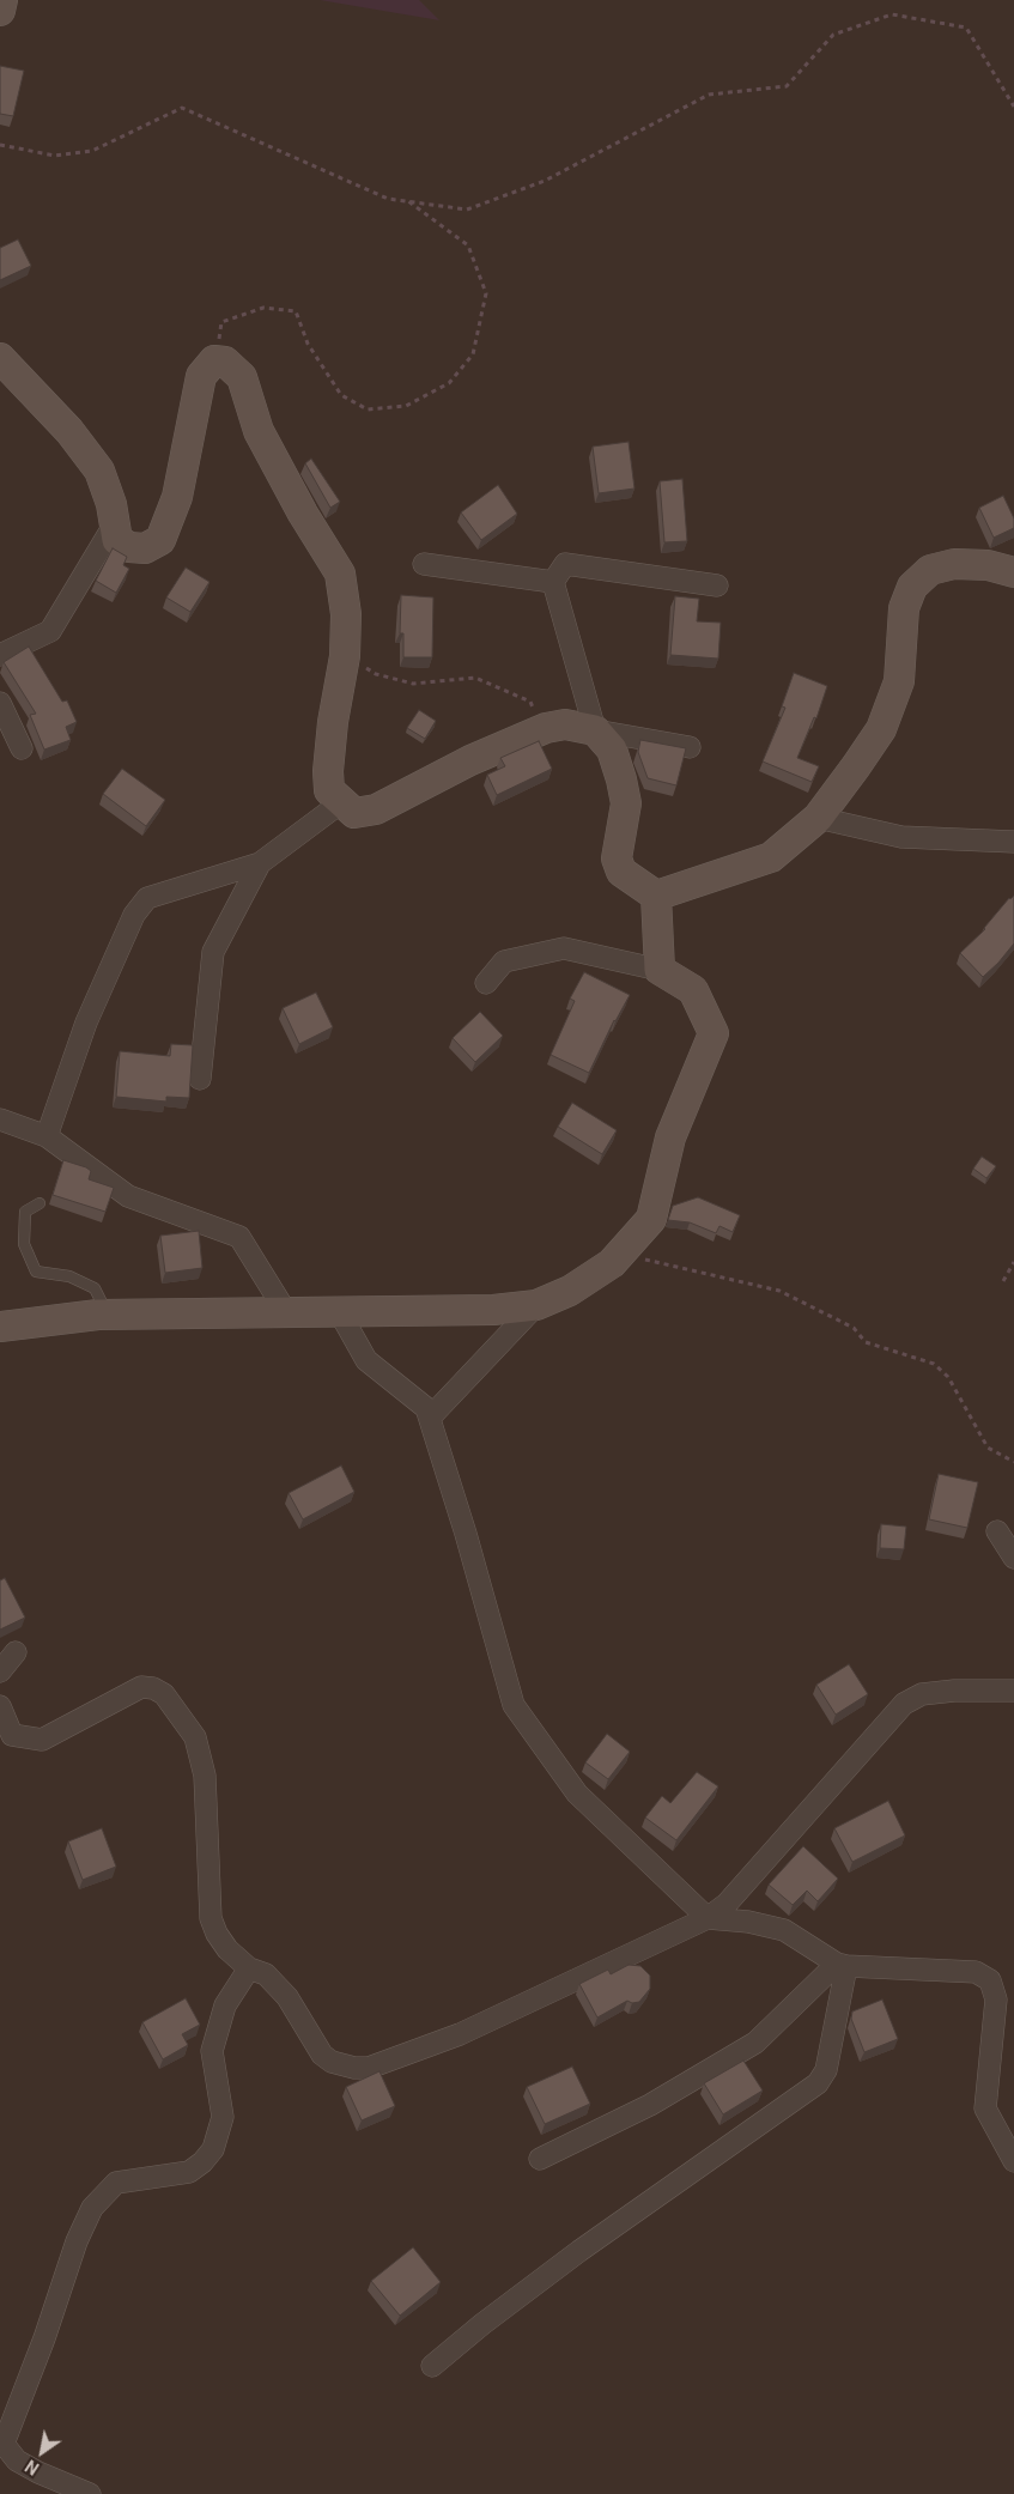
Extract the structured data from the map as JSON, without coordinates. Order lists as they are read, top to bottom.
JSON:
{
  "north": "bottom left"
}
